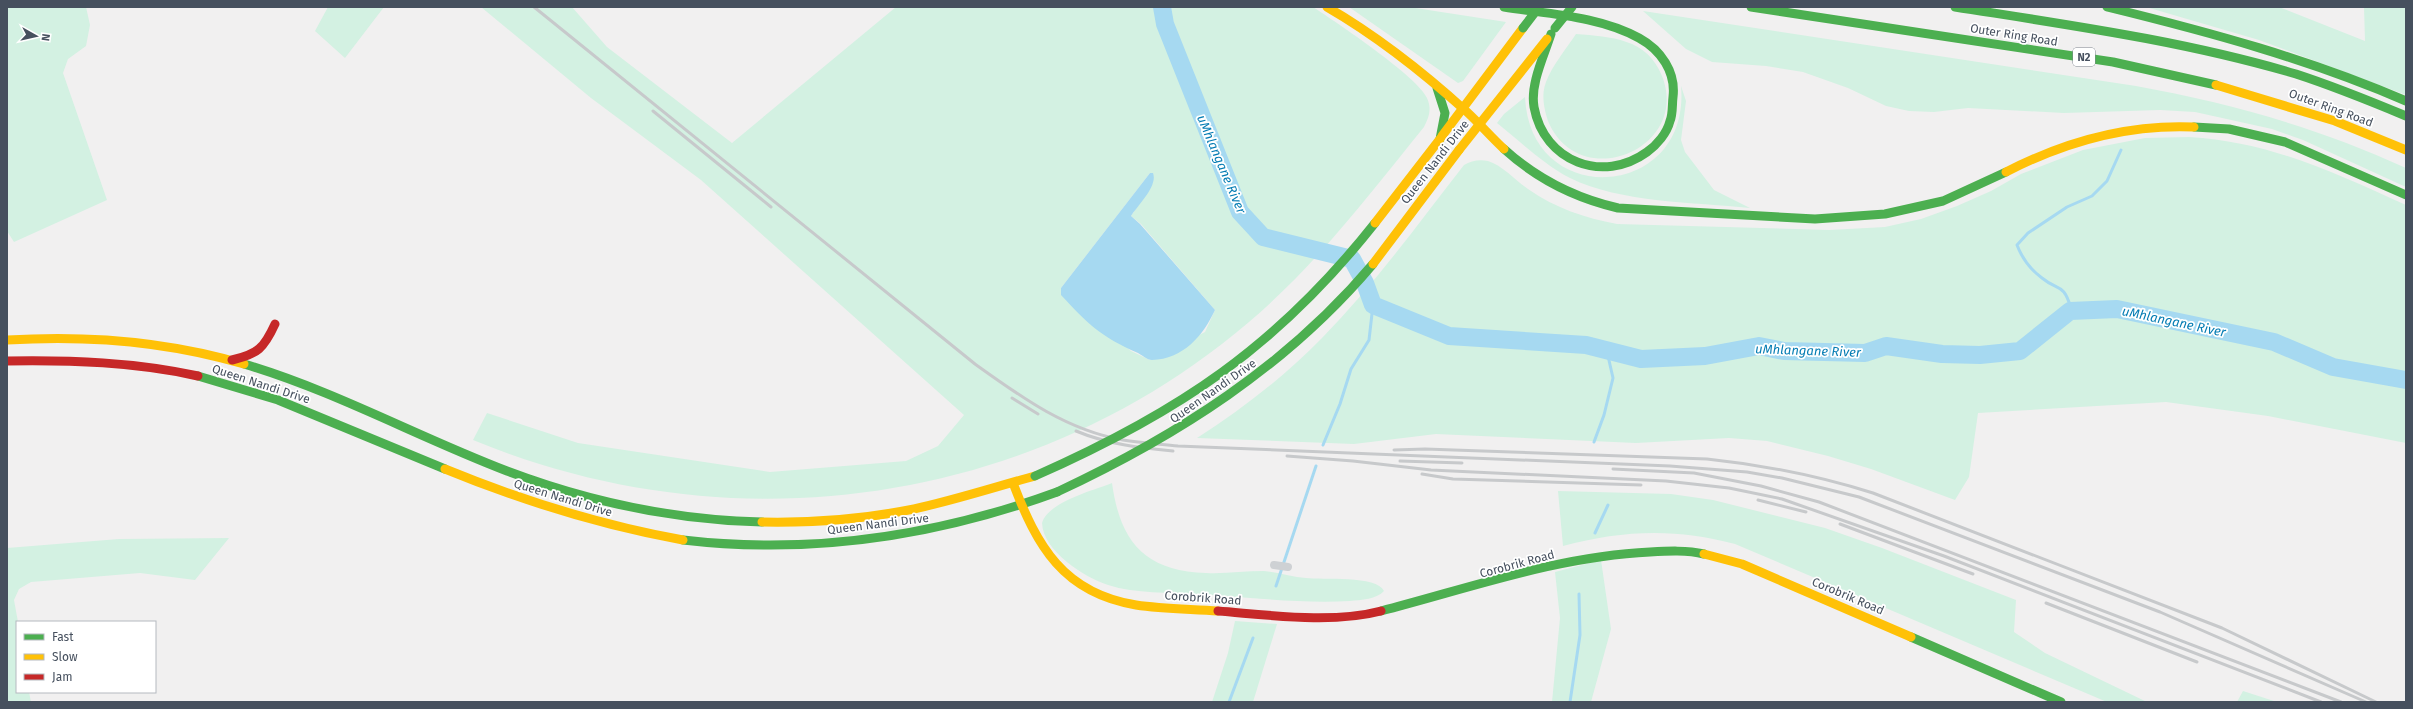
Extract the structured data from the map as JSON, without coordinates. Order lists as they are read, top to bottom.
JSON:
{
  "streets": {
    "main road": [
      "Outer Ring Road",
      "N2",
      "Queen Nandi Drive",
      "Corobrik Road"
    ]
  },
  "crossings": [
    ["Queen Nandi Drive", "Corobrik Road"]
  ],
  "water": ["uMhlangane River"],
  "legend": ["Fast", "Slow", "Jam"],
  "north": "right"
}
